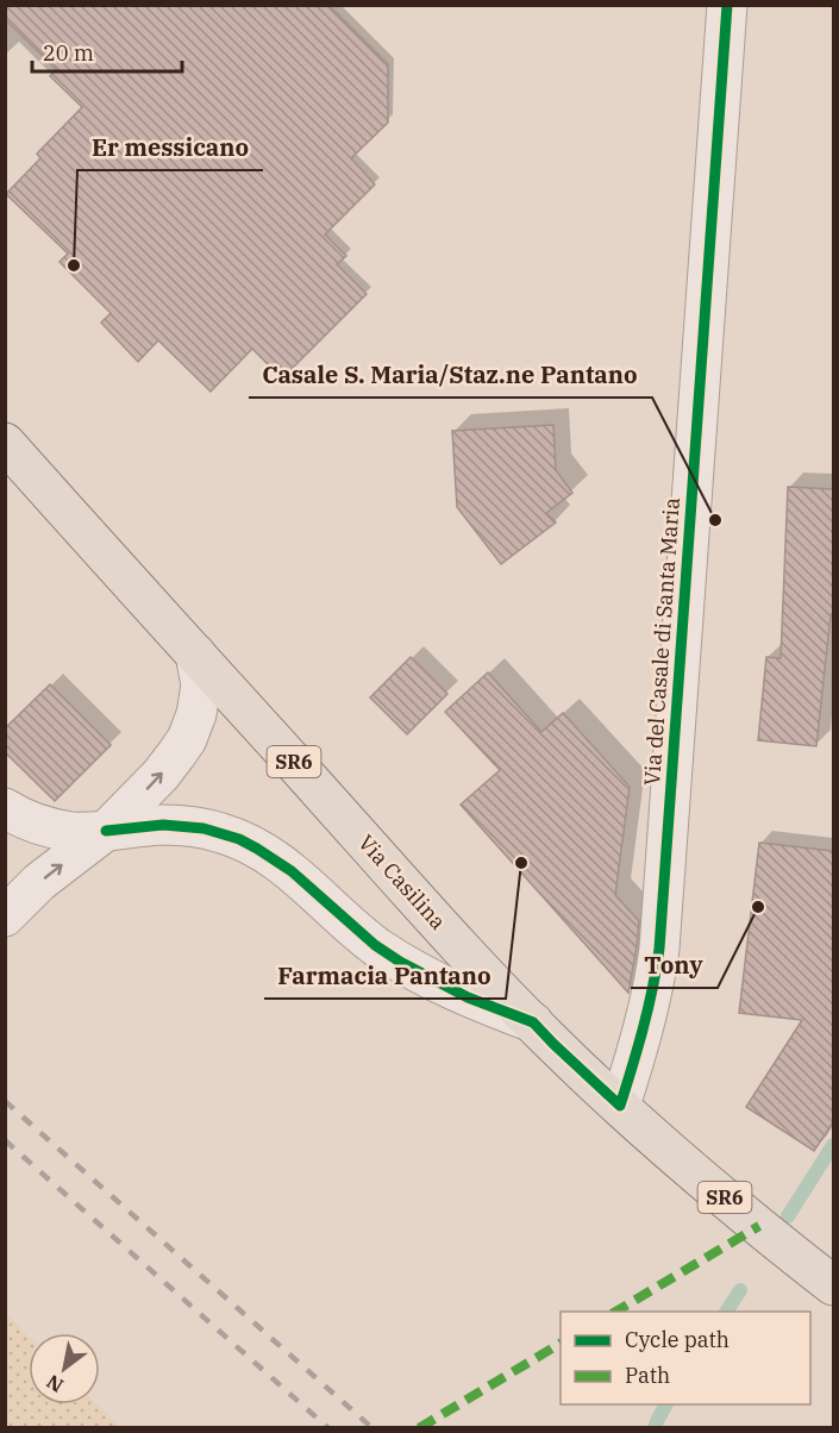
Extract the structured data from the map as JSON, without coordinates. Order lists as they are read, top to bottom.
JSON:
{
  "streets": {
    "main road": ["SR6", "Via Casilina"],
    "street": ["Via del Casale di Santa Maria"]
  },
  "crossings": [
    ["Via del Casale di Santa Maria", "Via Casilina"]
  ],
  "places": [
    "Er messicano",
    "Casale S. Maria/Staz.ne Pantano",
    "Farmacia Pantano",
    "Tony"
  ],
  "legend": ["Cycle path", "Path"],
  "scale_bar": "20 m",
  "north": "bottom left"
}
